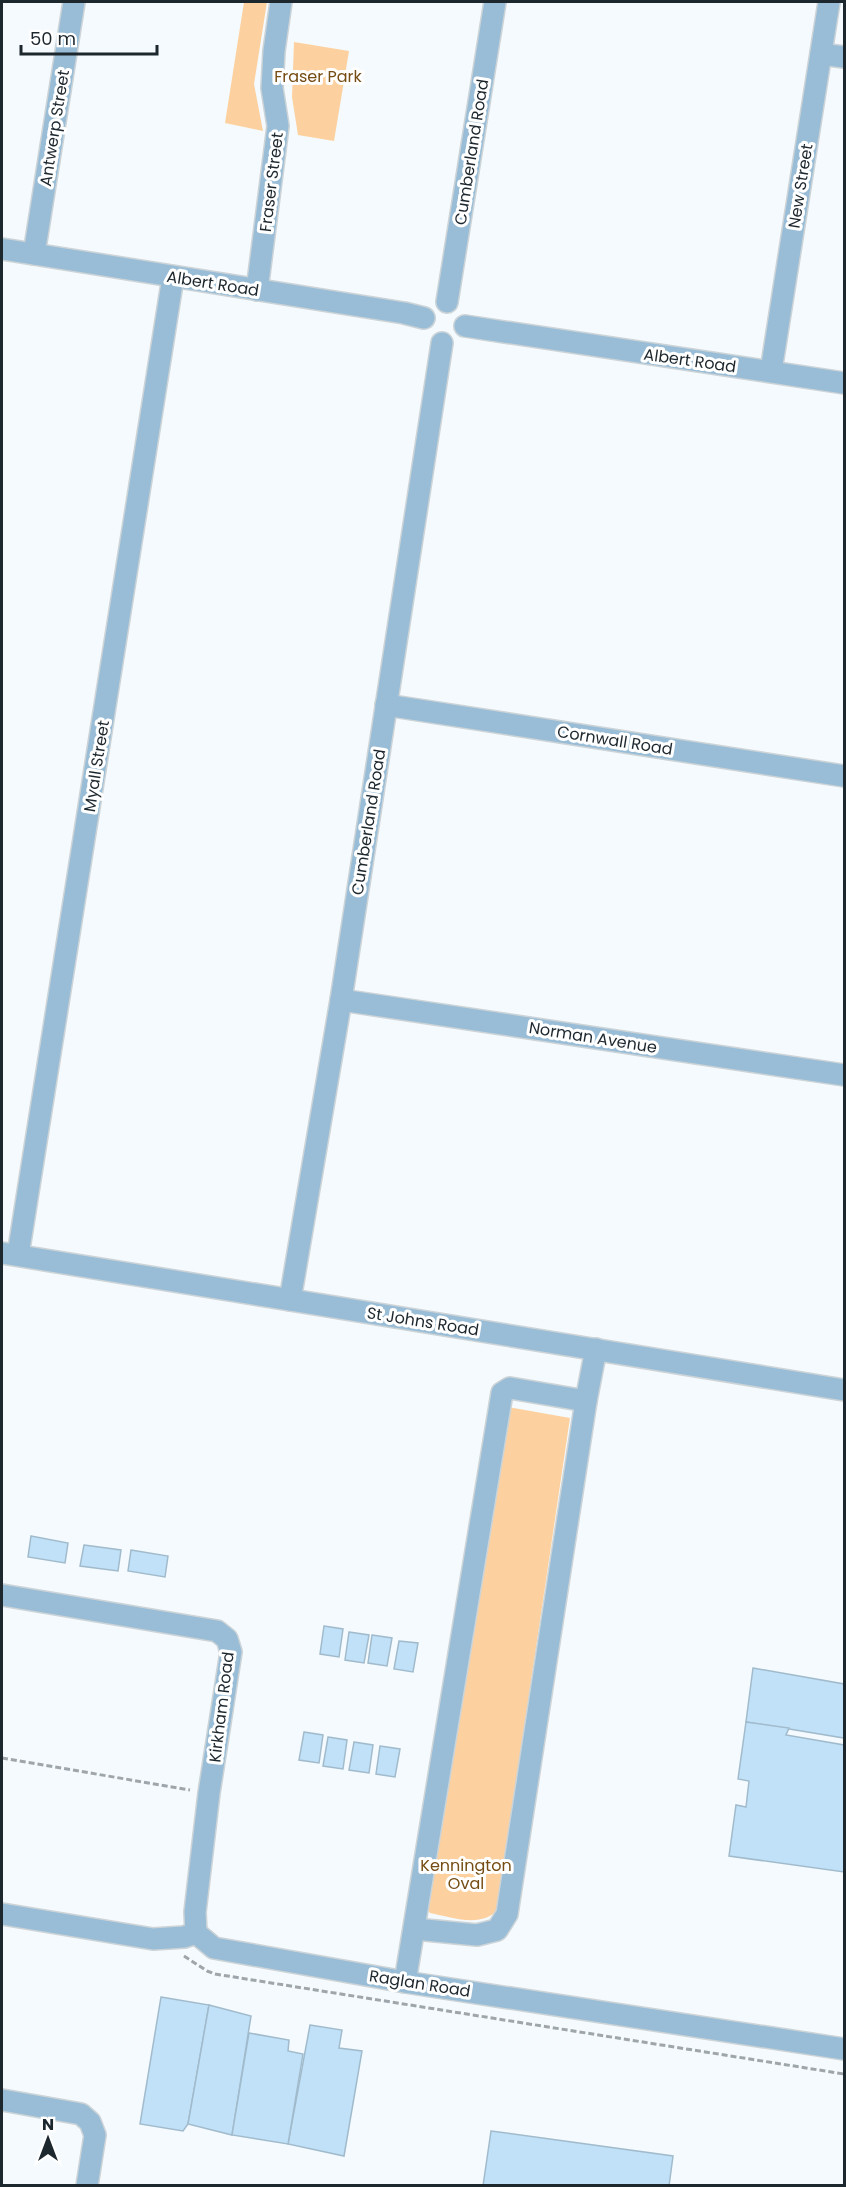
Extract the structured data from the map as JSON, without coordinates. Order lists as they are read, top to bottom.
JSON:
{
  "streets": {
    "street": [
      "Antwerp Street",
      "Cumberland Road",
      "Fraser Street",
      "New Street",
      "Albert Road",
      "Cornwall Road",
      "Myall Street",
      "Norman Avenue",
      "St Johns Road",
      "Kirkham Road",
      "Raglan Road"
    ]
  },
  "crossings": [
    ["Antwerp Street", "Albert Road"],
    ["Cumberland Road", "Albert Road"],
    ["Cumberland Road", "Cornwall Road"],
    ["Cumberland Road", "Norman Avenue"],
    ["Cumberland Road", "St Johns Road"],
    ["Fraser Street", "Albert Road"],
    ["New Street", "Albert Road"],
    ["Albert Road", "Myall Street"],
    ["Myall Street", "St Johns Road"],
    ["Kirkham Road", "Raglan Road"]
  ],
  "parks": ["Fraser Park", "Kennington Oval"],
  "scale_bar": "50 m",
  "north": "top"
}
